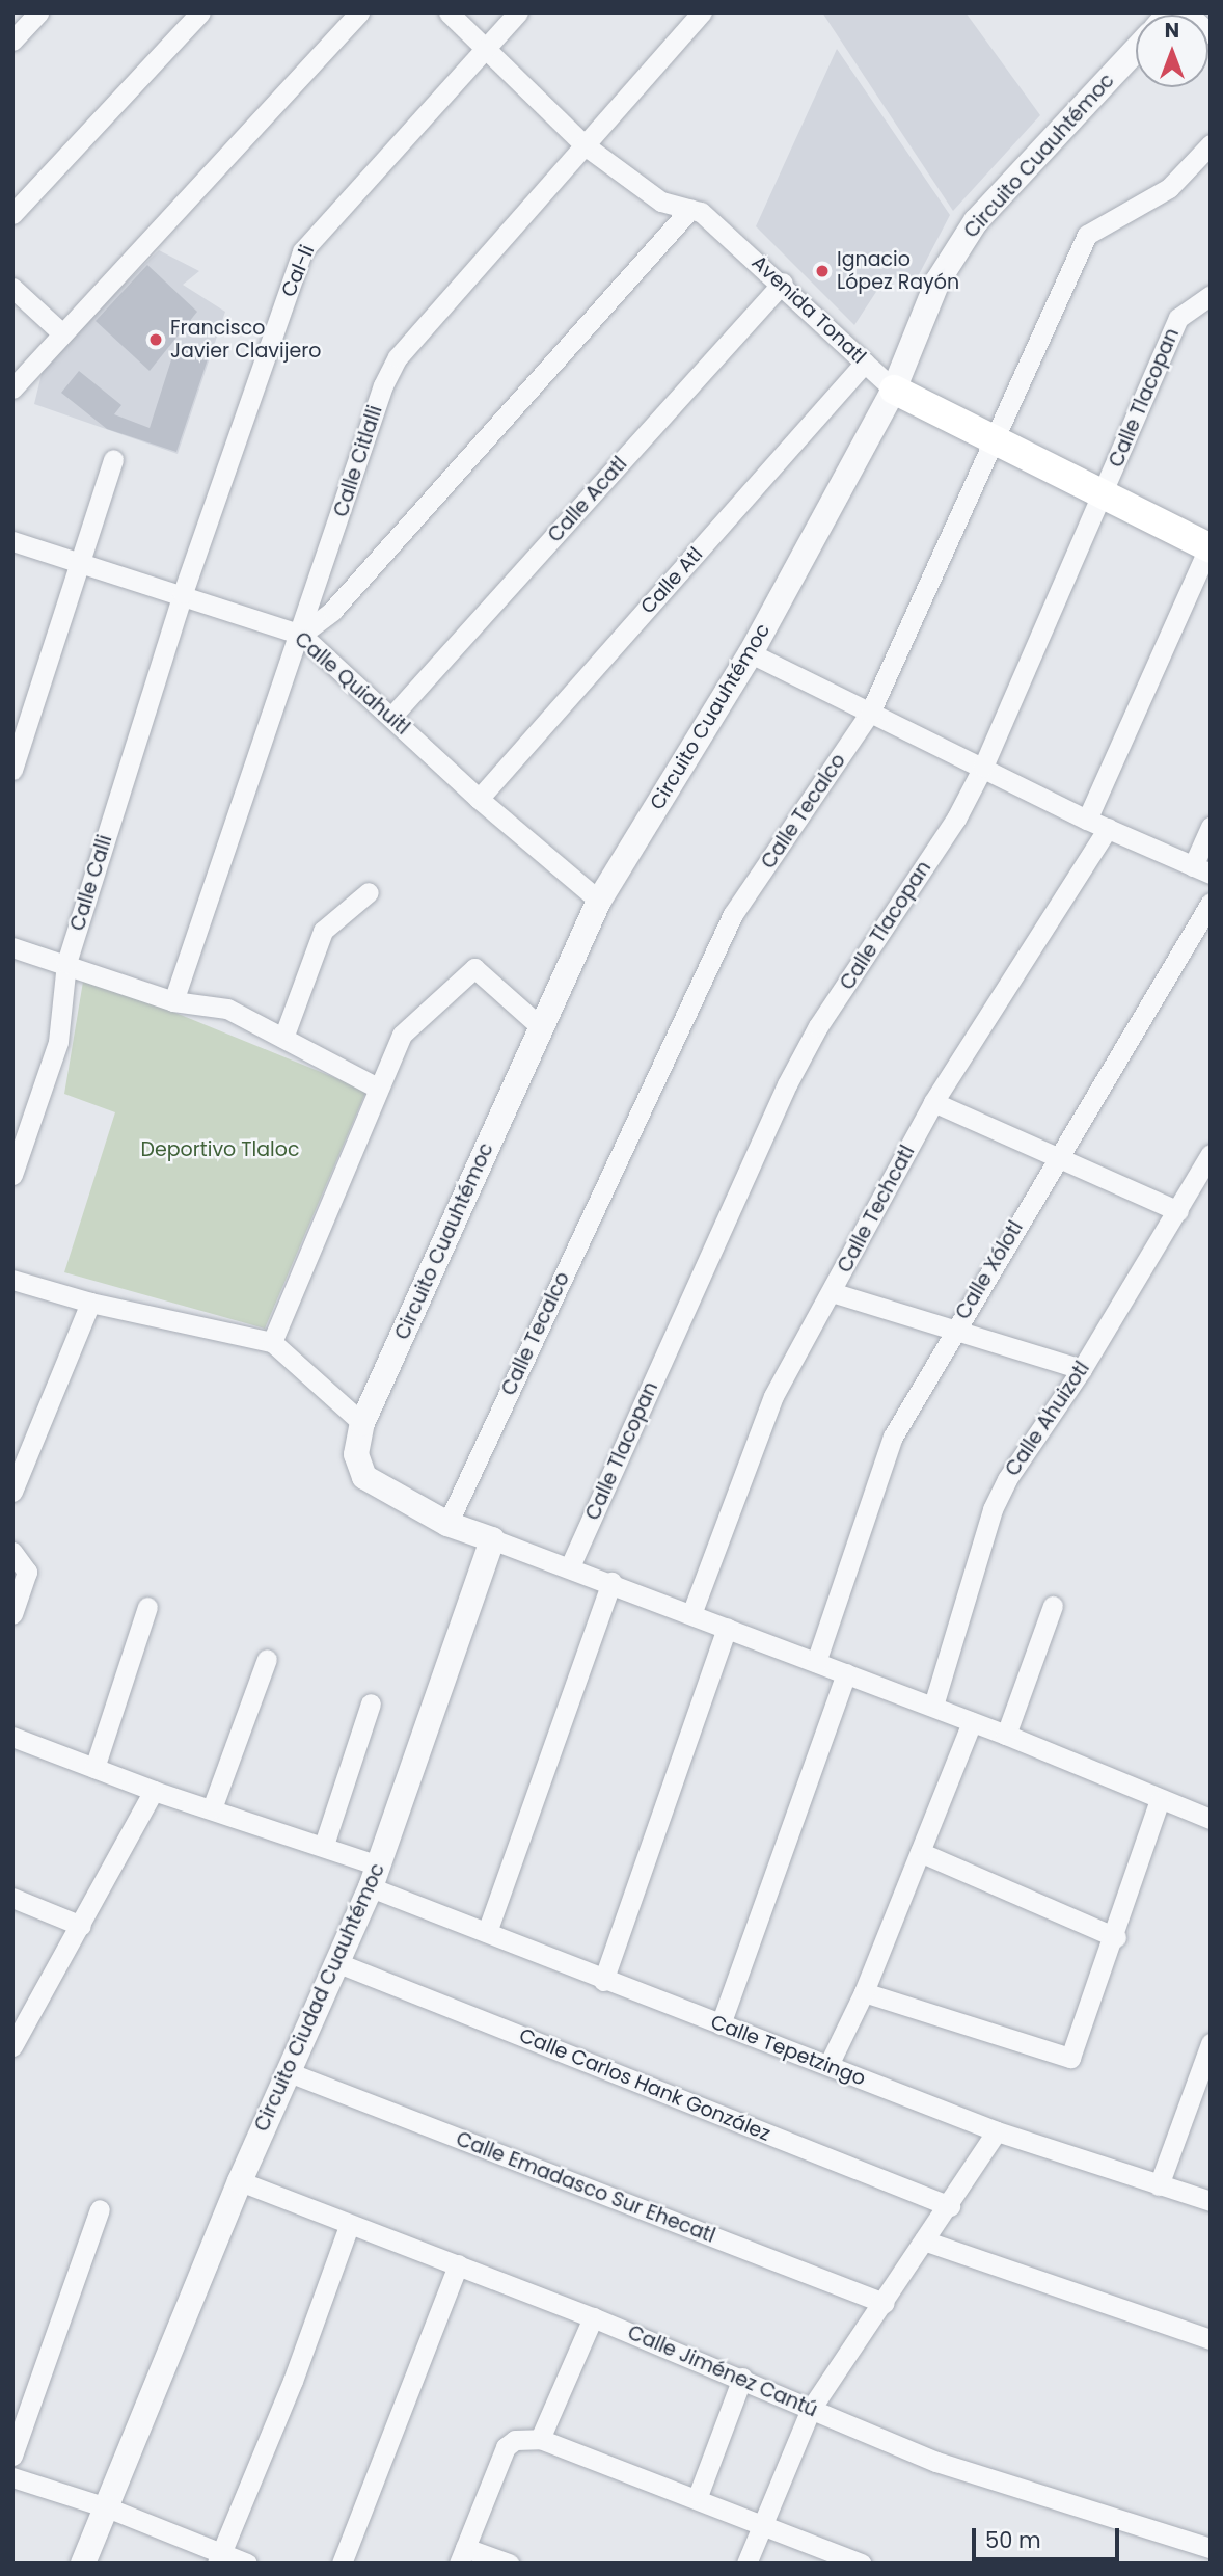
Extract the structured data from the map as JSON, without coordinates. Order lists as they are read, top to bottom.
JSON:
{
  "streets": {
    "main road": ["Avenida Tonatl"],
    "street": [
      "Circuito Cuauhtémoc",
      "Cal-li",
      "Calle Tlacopan",
      "Calle Citlalli",
      "Calle Acatl",
      "Calle Atl",
      "Calle Quiahuitl",
      "Calle Tecalco",
      "Calle Calli",
      "Calle Techcatl",
      "Calle Xólotl",
      "Calle Ahuizotl",
      "Circuito Ciudad Cuauhtémoc",
      "Calle Tepetzingo",
      "Calle Carlos Hank González",
      "Calle Emadasco Sur Ehecatl",
      "Calle Jiménez Cantú"
    ]
  },
  "crossings": [
    ["Circuito Cuauhtémoc", "Avenida Tonatl"],
    ["Circuito Cuauhtémoc", "Calle Quiahuitl"],
    ["Circuito Cuauhtémoc", "Calle Tecalco"],
    ["Cal-li", "Avenida Tonatl"],
    ["Cal-li", "Calle Quiahuitl"],
    ["Cal-li", "Calle Calli"],
    ["Avenida Tonatl", "Calle Tlacopan"],
    ["Avenida Tonatl", "Calle Citlalli"],
    ["Avenida Tonatl", "Calle Acatl"],
    ["Avenida Tonatl", "Calle Atl"],
    ["Avenida Tonatl", "Calle Tecalco"],
    ["Calle Citlalli", "Calle Quiahuitl"],
    ["Calle Acatl", "Calle Quiahuitl"],
    ["Calle Atl", "Calle Quiahuitl"],
    ["Calle Quiahuitl", "Calle Calli"],
    ["Circuito Ciudad Cuauhtémoc", "Calle Tepetzingo"],
    ["Circuito Ciudad Cuauhtémoc", "Calle Carlos Hank González"],
    ["Circuito Ciudad Cuauhtémoc", "Calle Emadasco Sur Ehecatl"],
    ["Circuito Ciudad Cuauhtémoc", "Calle Jiménez Cantú"]
  ],
  "parks": ["Deportivo Tlaloc"],
  "places": ["Ignacio López Rayón", "Francisco Javier Clavijero"],
  "scale_bar": "50 m",
  "north": "top"
}
